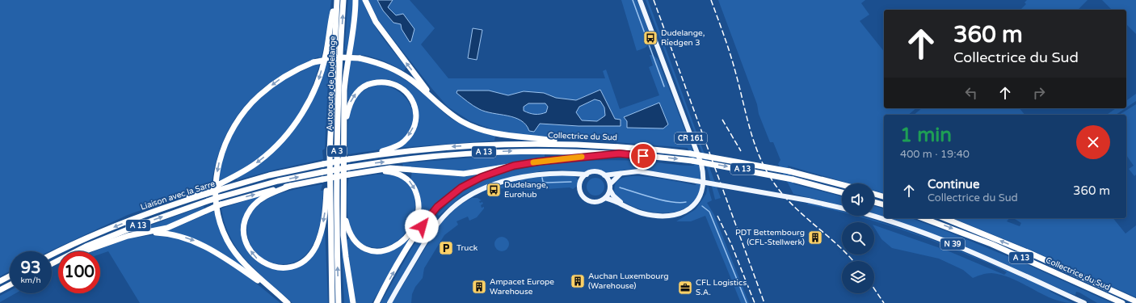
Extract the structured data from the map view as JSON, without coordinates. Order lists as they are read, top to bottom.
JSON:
{
  "streets": {
    "highway": [
      "Autoroute de Dudelange",
      "Collectrice du Sud",
      "A 3",
      "A 13",
      "Liaison avec la Sarre"
    ],
    "main road": ["CR 161", "N 39"]
  },
  "crossings": [
    ["Autoroute de Dudelange", "A 3"],
    ["Collectrice du Sud", "A 3"],
    ["Collectrice du Sud", "Liaison avec la Sarre"],
    ["A 3", "A 13"],
    ["A 3", "Liaison avec la Sarre"]
  ],
  "places": {
    "bus stop": ["Dudelange, Riedgen 3", "Dudelange, Eurohub"],
    "building": ["PDT Bettembourg (CFL-Stellwerk)", "Auchan Luxembourg (Warehouse)", "Ampacet Europe Warehouse"],
    "parking": ["Truck"],
    "office": ["CFL Logistics S.A."]
  },
  "page": {
    "turn": ["360 m", "Collectrice du Sud"],
    "heading": ["1 min", "400 m · 19:40"],
    "list": [
      {
        "name": "Continue",
        "note": "Collectrice du Sud",
        "value": "360 m"
      }
    ],
    "speed": "93 km/h",
    "limit": "100"
  }
}
